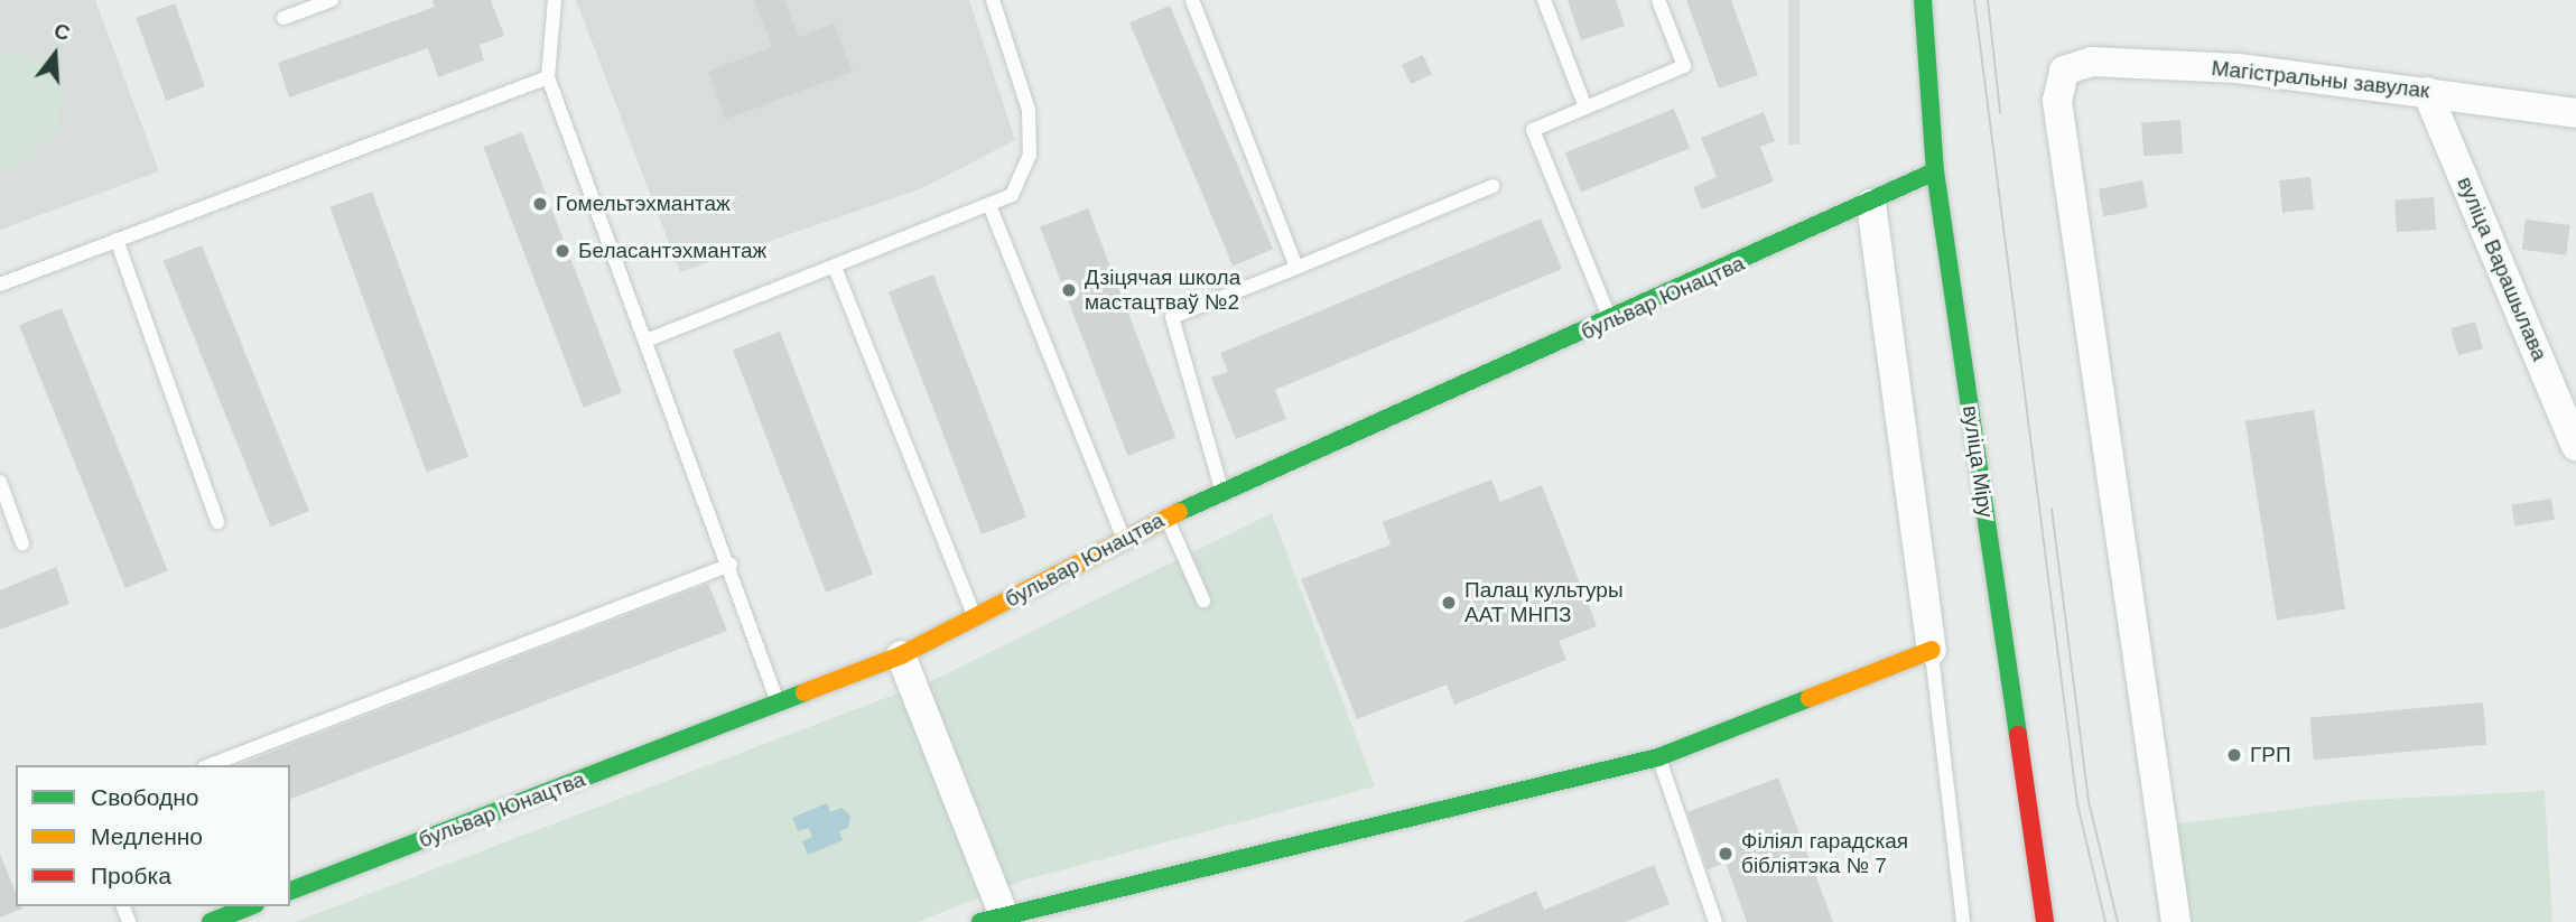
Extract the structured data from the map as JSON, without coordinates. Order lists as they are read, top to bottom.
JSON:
{
  "streets": {
    "street": [
      "Магістральны завулак",
      "вуліца Варашылава",
      "бульвар Юнацтва",
      "вуліца Міру"
    ]
  },
  "crossings": [
    ["Магістральны завулак", "вуліца Варашылава"],
    ["бульвар Юнацтва", "вуліца Міру"]
  ],
  "places": [
    "Гомельтэхмантаж",
    "Беласантэхмантаж",
    "Дзіцячая школа мастацтваў №2",
    "Палац культуры ААТ МНПЗ",
    "ГРП",
    "Філіял гарадская бібліятэка № 7"
  ],
  "legend": ["Свободно", "Медленно", "Пробка"],
  "north": "top"
}
